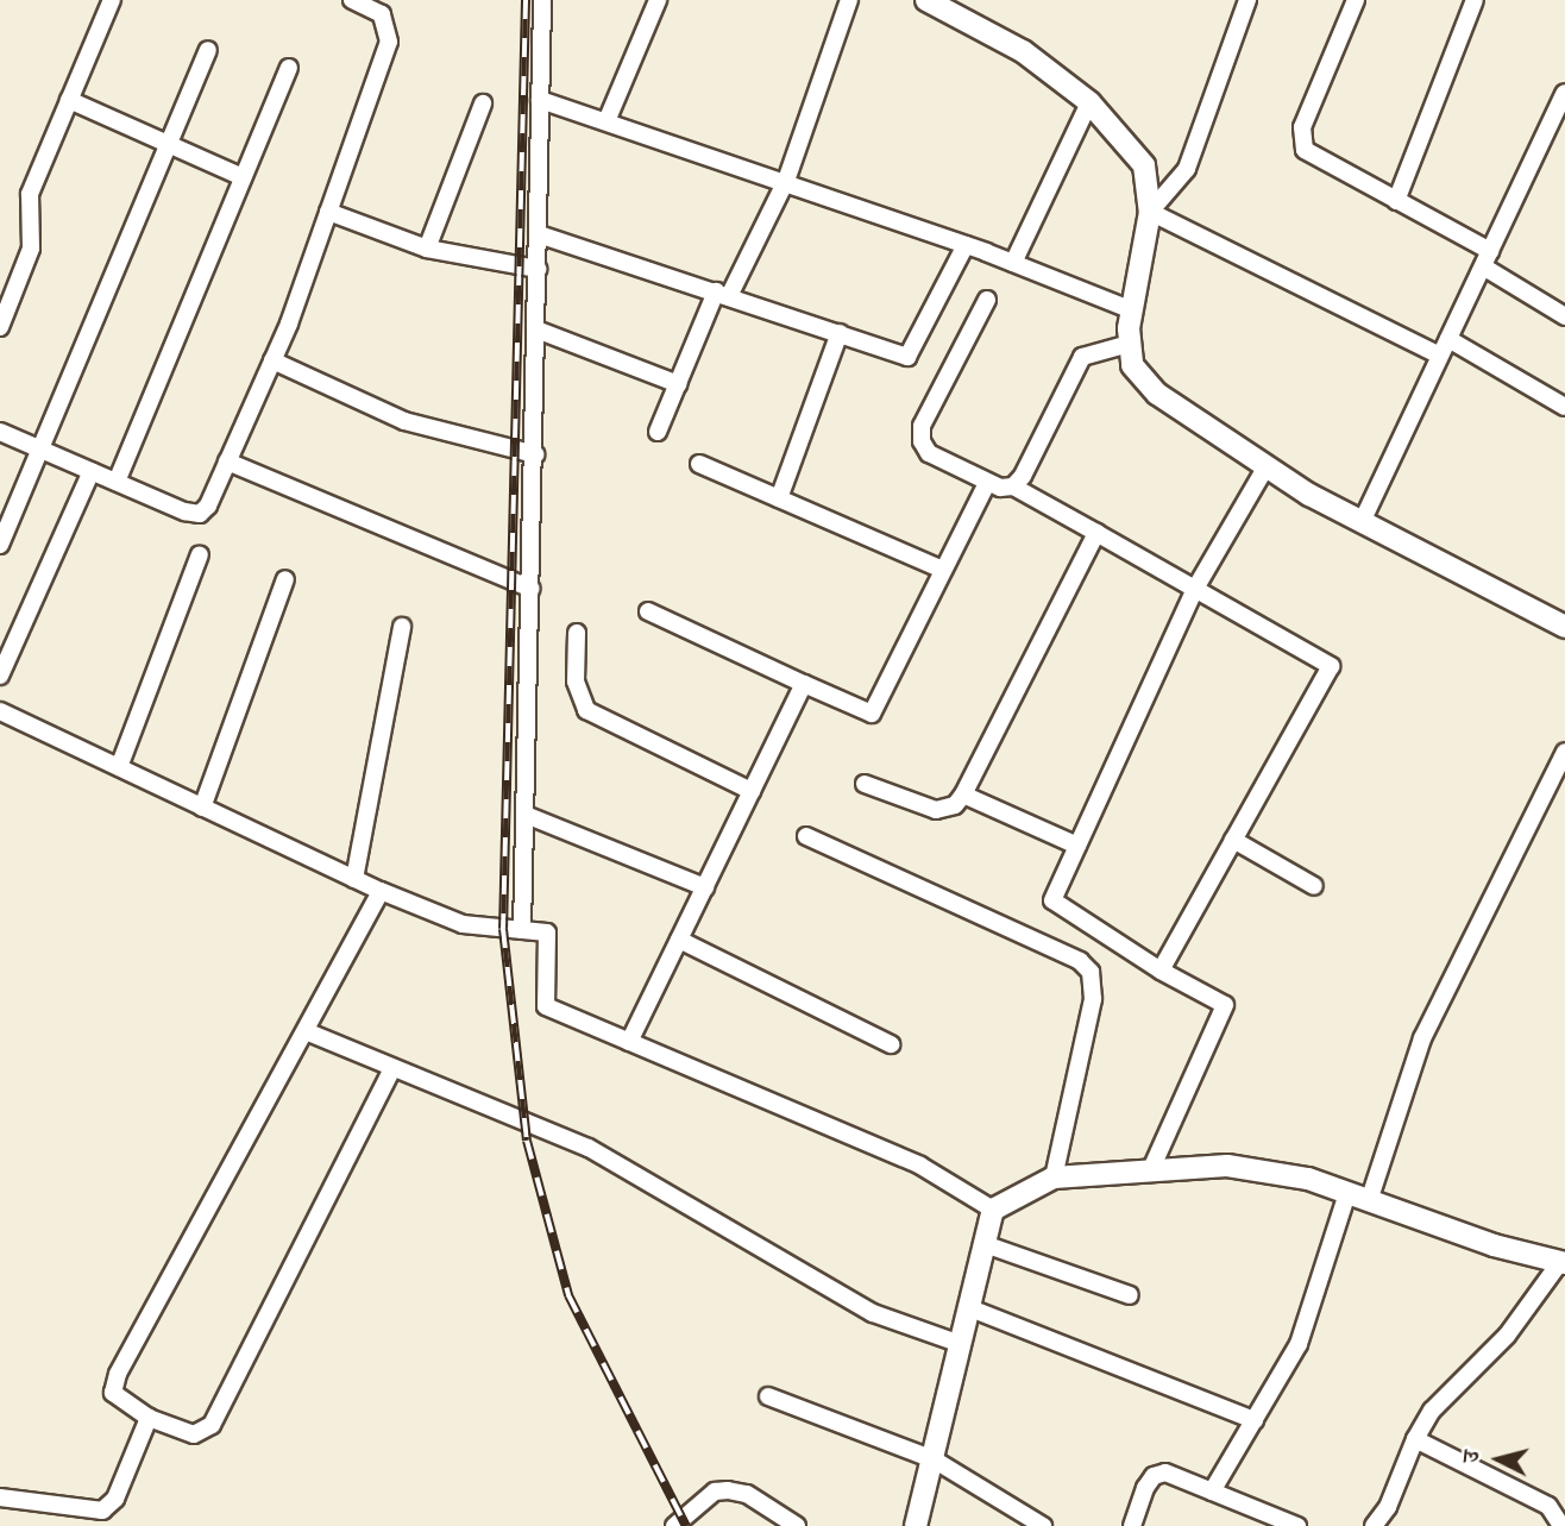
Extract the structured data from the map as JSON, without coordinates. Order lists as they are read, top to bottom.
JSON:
{
  "north": "left"
}
